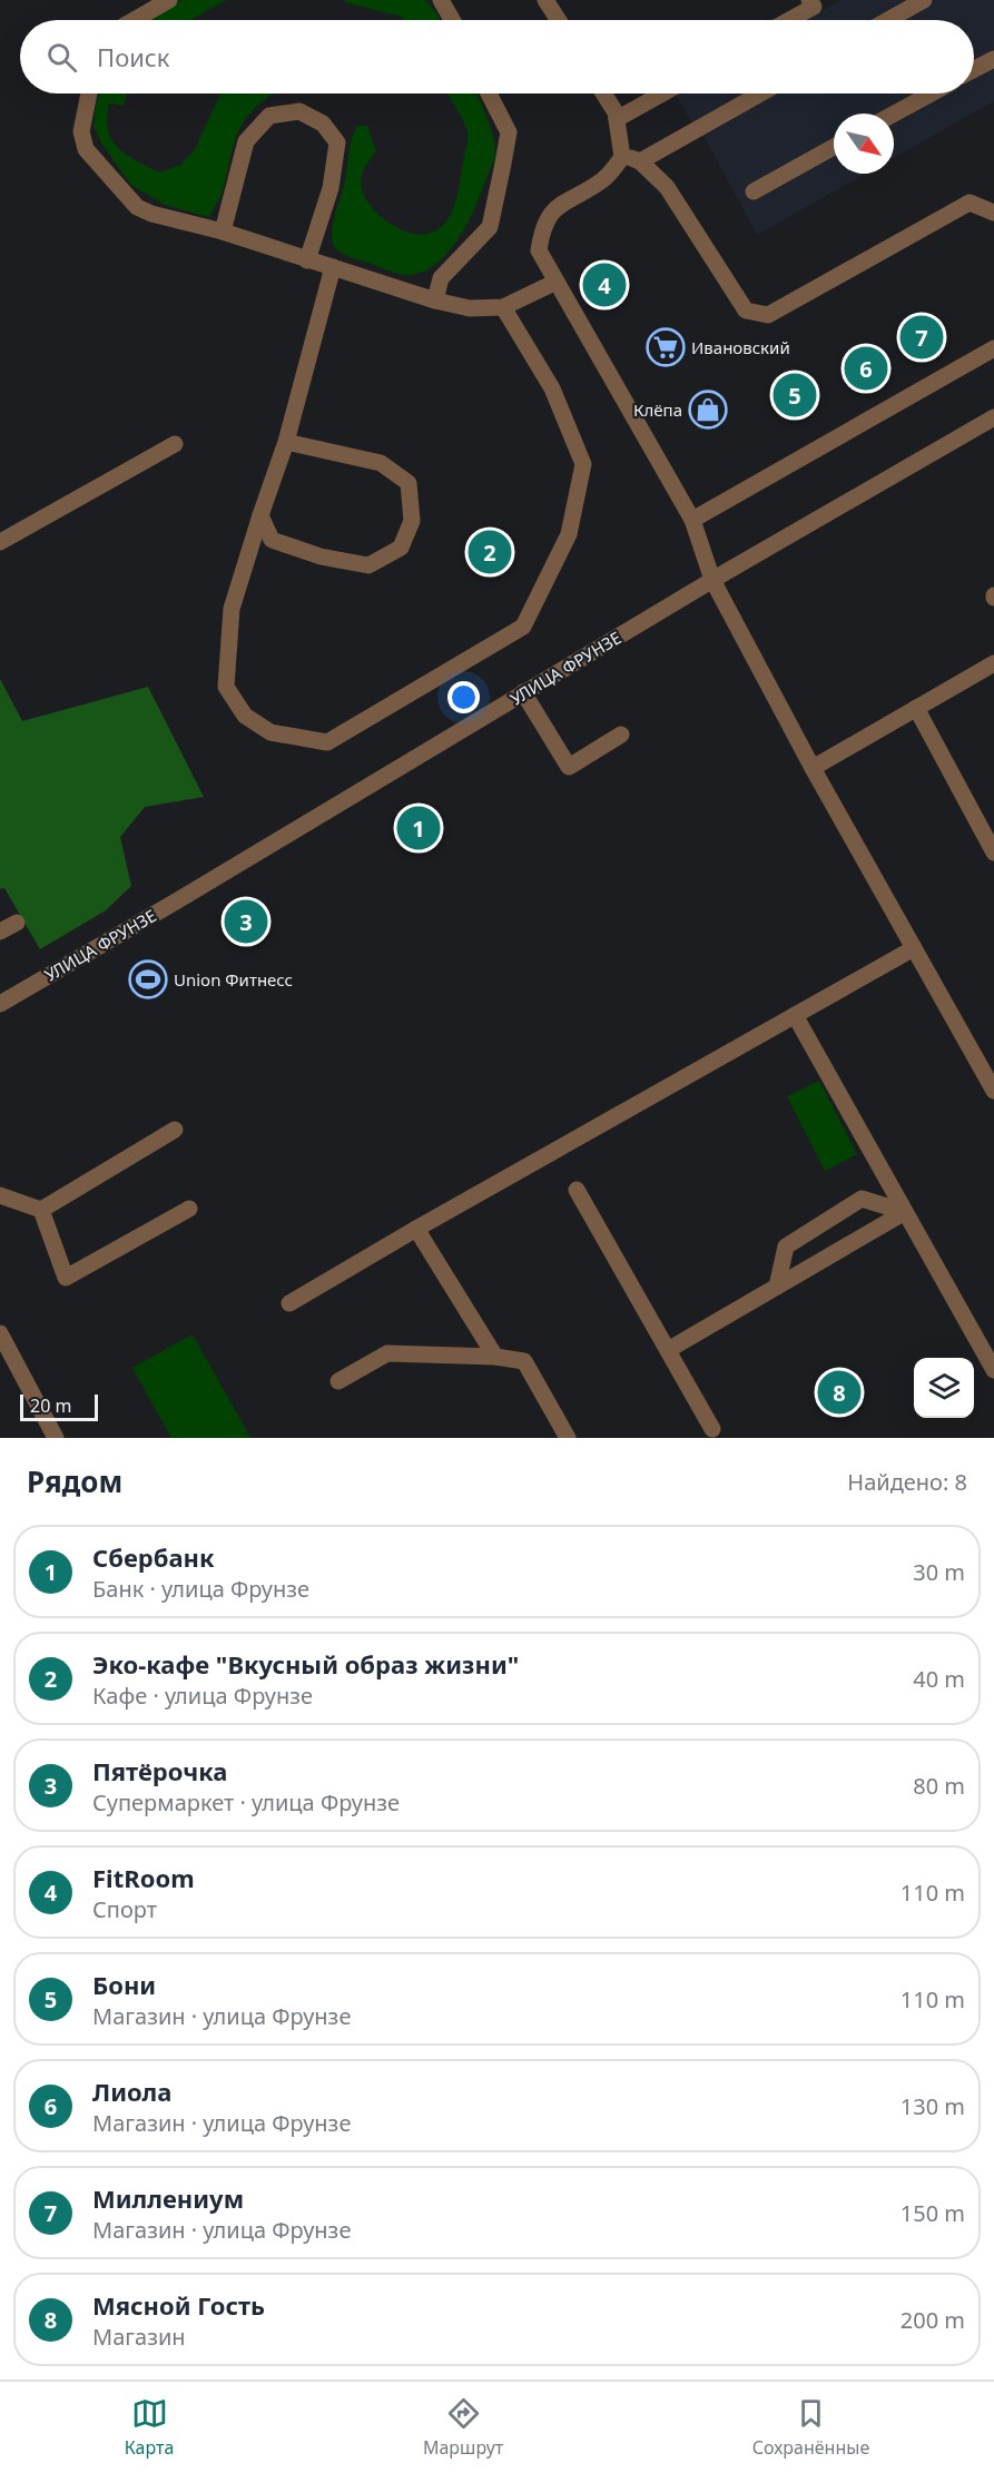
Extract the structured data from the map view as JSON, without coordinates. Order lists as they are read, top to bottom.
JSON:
{
  "streets": {
    "street": ["УЛИЦА ФРУНЗЕ"]
  },
  "places": {
    "supermarket": ["Ивановский"],
    "shop": ["Клёпа"],
    "sports": ["Union Фитнесс"]
  },
  "scale_bar": "20 m",
  "north": "bottom right",
  "page": {
    "search": "Поиск",
    "pins": [
      "4",
      "7",
      "6",
      "5",
      "2",
      "1",
      "3",
      "8"
    ],
    "scale": "20 m",
    "heading": ["Рядом", "Найдено: 8"],
    "list": [
      {
        "mark": "1",
        "name": "Сбербанк",
        "note": "Банк · улица Фрунзе",
        "value": "30 m"
      },
      {
        "mark": "2",
        "name": "Эко-кафе \"Вкусный образ жизни\"",
        "note": "Кафе · улица Фрунзе",
        "value": "40 m"
      },
      {
        "mark": "3",
        "name": "Пятёрочка",
        "note": "Супермаркет · улица Фрунзе",
        "value": "80 m"
      },
      {
        "mark": "4",
        "name": "FitRoom",
        "note": "Спорт",
        "value": "110 m"
      },
      {
        "mark": "5",
        "name": "Бони",
        "note": "Магазин · улица Фрунзе",
        "value": "110 m"
      },
      {
        "mark": "6",
        "name": "Лиола",
        "note": "Магазин · улица Фрунзе",
        "value": "130 m"
      },
      {
        "mark": "7",
        "name": "Миллениум",
        "note": "Магазин · улица Фрунзе",
        "value": "150 m"
      },
      {
        "mark": "8",
        "name": "Мясной Гость",
        "note": "Магазин",
        "value": "200 m"
      }
    ],
    "nav": ["Карта", "Маршрут", "Сохранённые"]
  }
}
